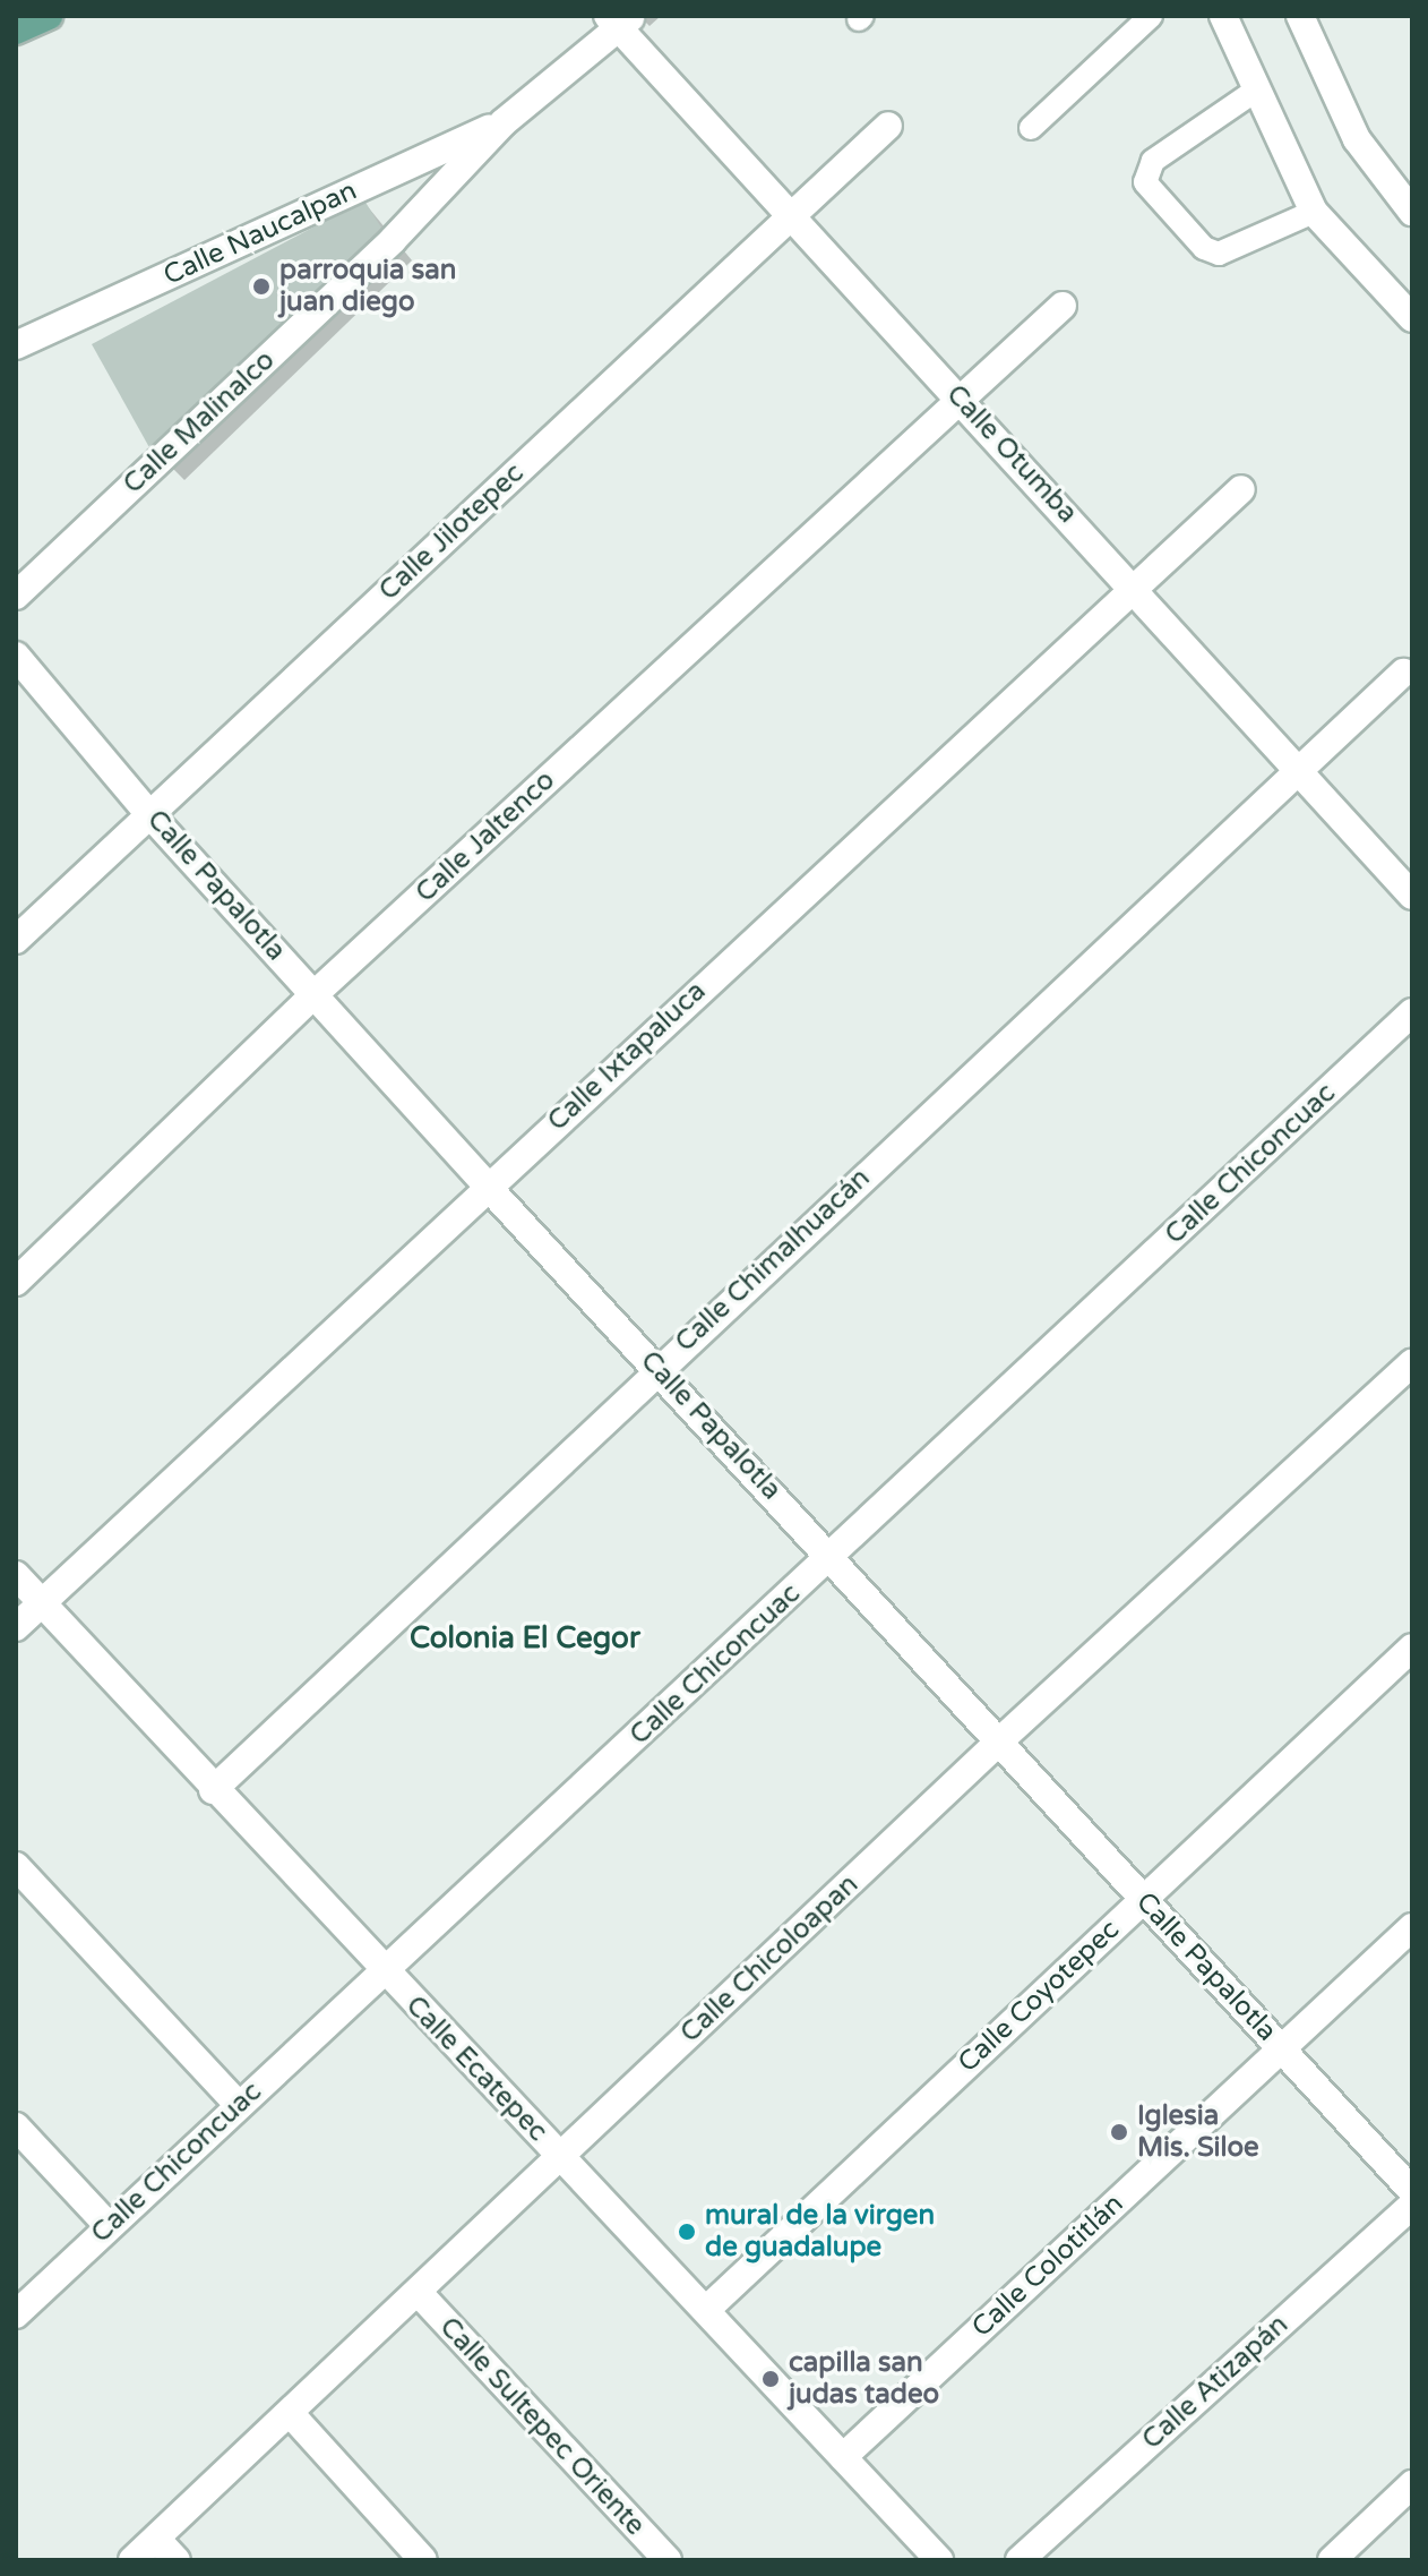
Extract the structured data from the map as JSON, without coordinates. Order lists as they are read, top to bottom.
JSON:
{
  "streets": {
    "street": [
      "Calle Naucalpan",
      "Calle Malinalco",
      "Calle Otumba",
      "Calle Jilotepec",
      "Calle Jaltenco",
      "Calle Papalotla",
      "Calle Ixtapaluca",
      "Calle Chiconcuac",
      "Calle Chimalhuacán",
      "Calle Chicoloapan",
      "Calle Coyotepec",
      "Calle Ecatepec",
      "Calle Colotitlán",
      "Calle Atizapán",
      "Calle Sultepec Oriente"
    ]
  },
  "crossings": [
    ["Calle Naucalpan", "Calle Malinalco"],
    ["Calle Malinalco", "Calle Otumba"],
    ["Calle Otumba", "Calle Jilotepec"],
    ["Calle Otumba", "Calle Jaltenco"],
    ["Calle Otumba", "Calle Ixtapaluca"],
    ["Calle Otumba", "Calle Chimalhuacán"],
    ["Calle Jilotepec", "Calle Papalotla"],
    ["Calle Jaltenco", "Calle Papalotla"],
    ["Calle Papalotla", "Calle Ixtapaluca"],
    ["Calle Papalotla", "Calle Chiconcuac"],
    ["Calle Papalotla", "Calle Chimalhuacán"],
    ["Calle Papalotla", "Calle Chicoloapan"],
    ["Calle Papalotla", "Calle Coyotepec"],
    ["Calle Papalotla", "Calle Colotitlán"],
    ["Calle Ixtapaluca", "Calle Ecatepec"],
    ["Calle Chiconcuac", "Calle Ecatepec"],
    ["Calle Chimalhuacán", "Calle Ecatepec"],
    ["Calle Chicoloapan", "Calle Ecatepec"],
    ["Calle Chicoloapan", "Calle Sultepec Oriente"],
    ["Calle Coyotepec", "Calle Ecatepec"],
    ["Calle Ecatepec", "Calle Colotitlán"]
  ],
  "districts": ["Colonia El Cegor"],
  "places": [
    "parroquia san juan diego",
    "Iglesia Mis. Siloe",
    "mural de la virgen de guadalupe",
    "capilla san judas tadeo"
  ]
}
